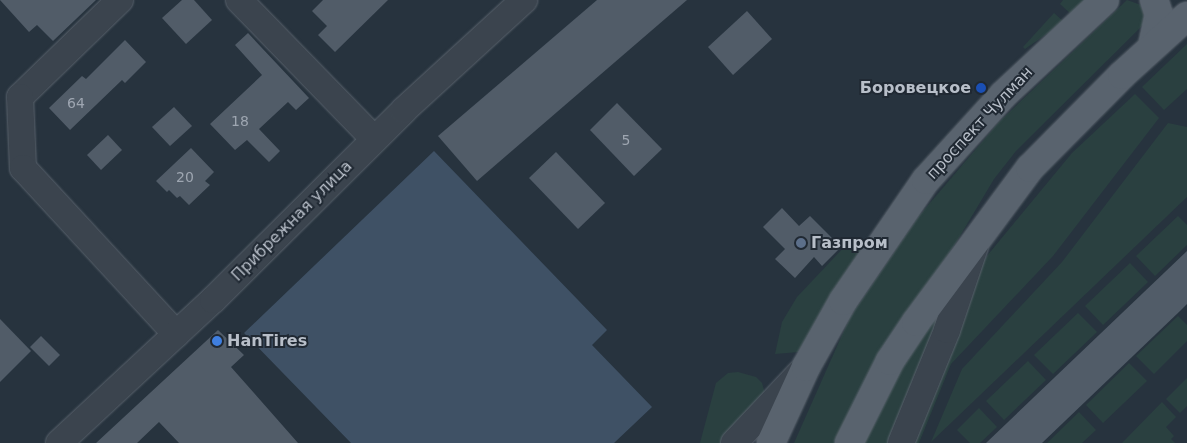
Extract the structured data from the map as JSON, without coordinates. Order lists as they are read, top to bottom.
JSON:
{
  "streets": {
    "main road": ["проспект Чулман"],
    "street": ["Прибрежная улица"]
  },
  "places": ["Боровецкое", "Газпром", "HanTires"],
  "house_numbers": [
    "64",
    "18",
    "5",
    "20"
  ]
}
